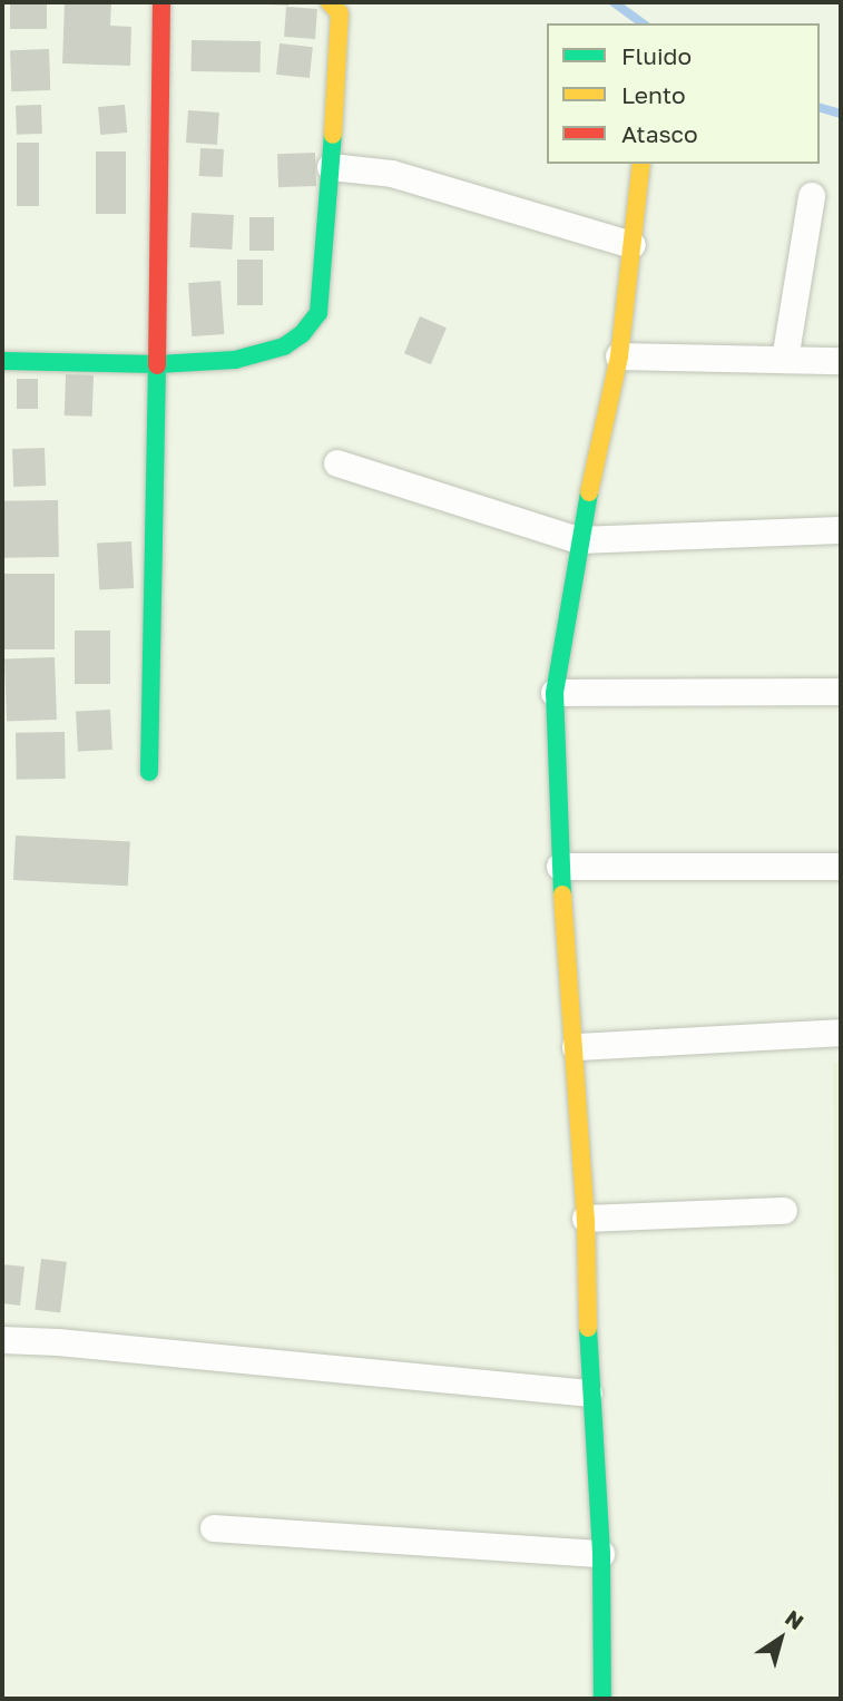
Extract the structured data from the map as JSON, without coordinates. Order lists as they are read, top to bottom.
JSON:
{
  "legend": ["Fluido", "Lento", "Atasco"],
  "north": "top right"
}
